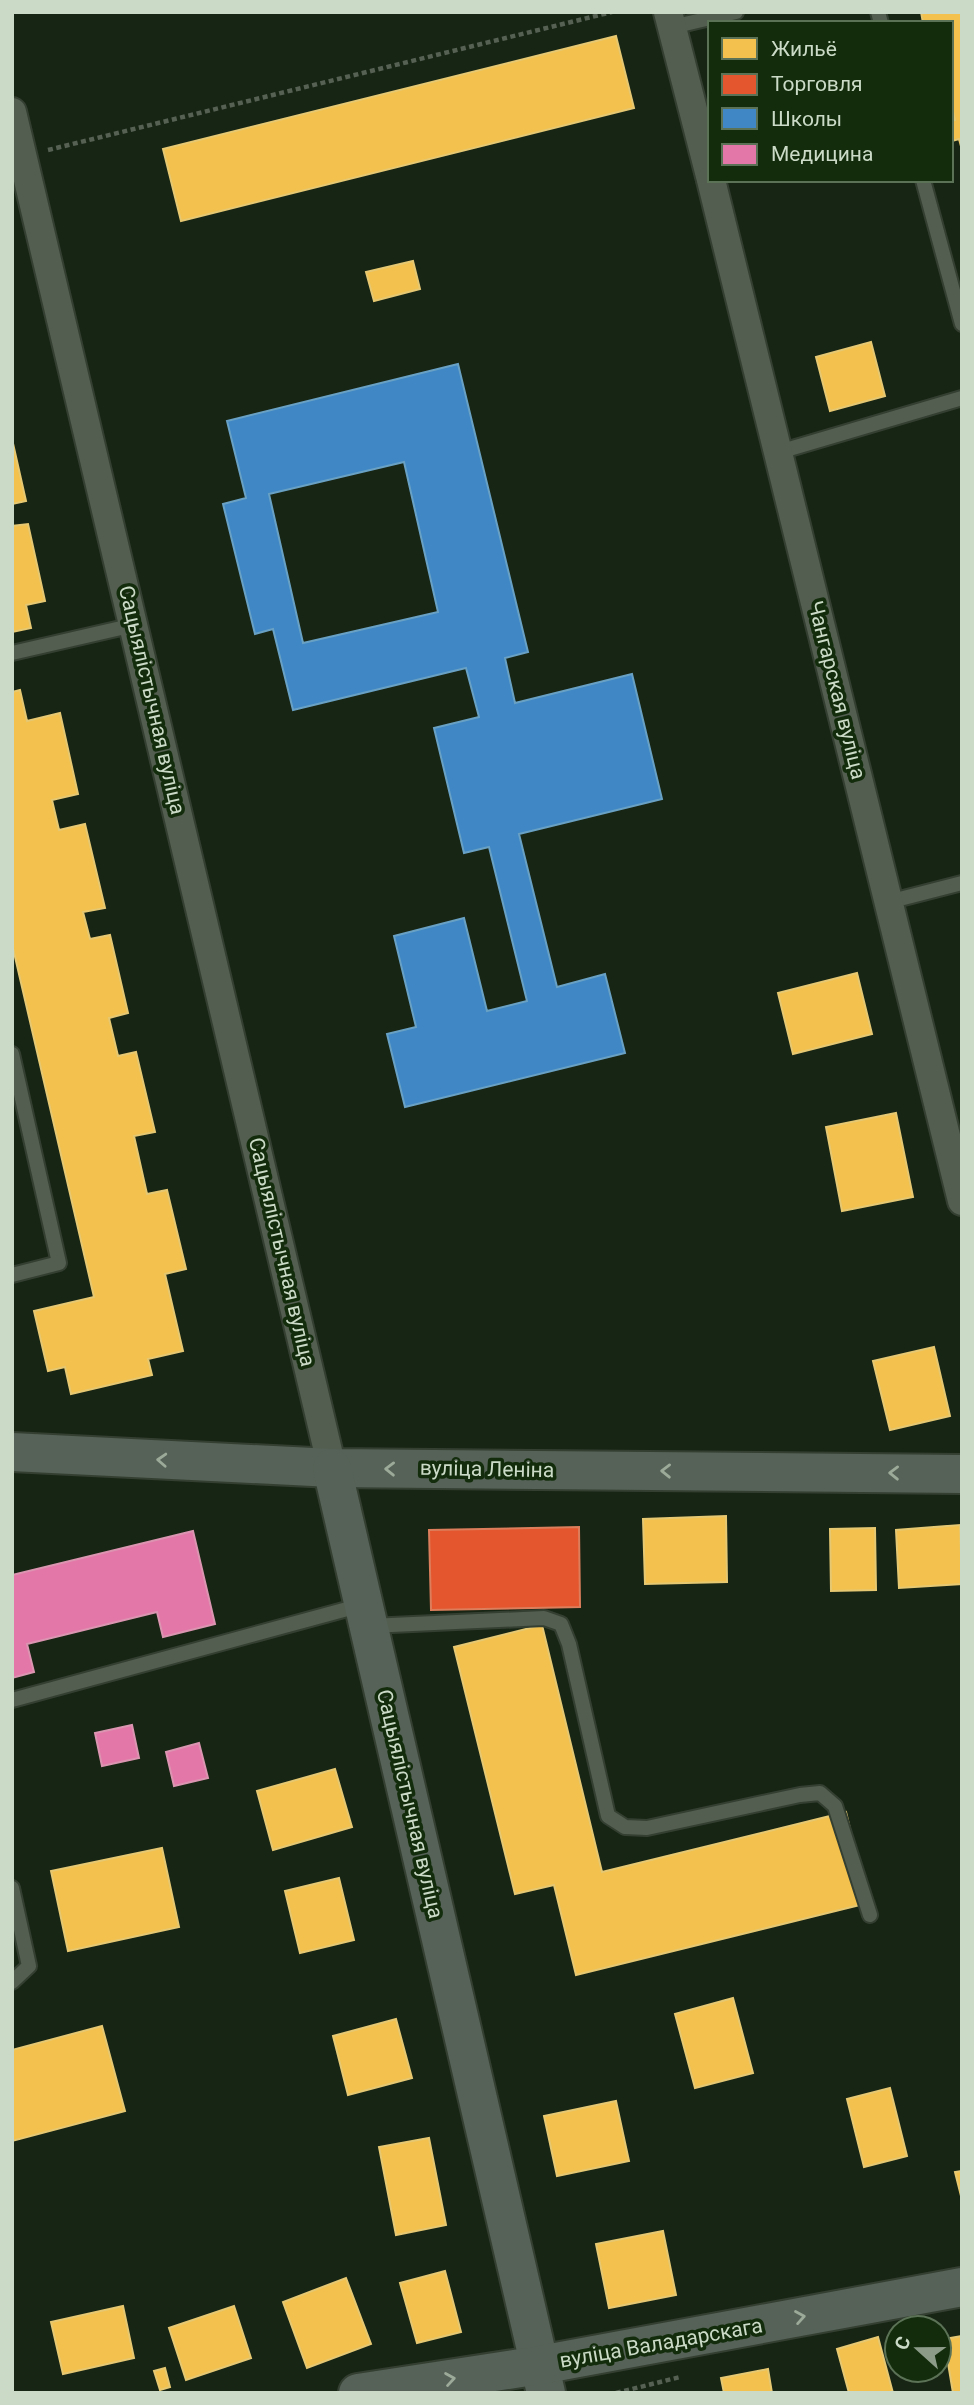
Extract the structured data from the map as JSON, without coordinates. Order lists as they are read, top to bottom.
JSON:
{
  "streets": {
    "main road": ["Сацыялістычная вуліца", "вуліца Леніна", "вуліца Валадарскага"],
    "street": ["Чангарская вуліца"]
  },
  "crossings": [
    ["Сацыялістычная вуліца", "вуліца Леніна"],
    ["Сацыялістычная вуліца", "вуліца Валадарскага"]
  ],
  "one_way": ["вуліца Леніна", "вуліца Валадарскага"],
  "legend": [
    "Жильё",
    "Торговля",
    "Школы",
    "Медицина"
  ],
  "north": "left"
}
